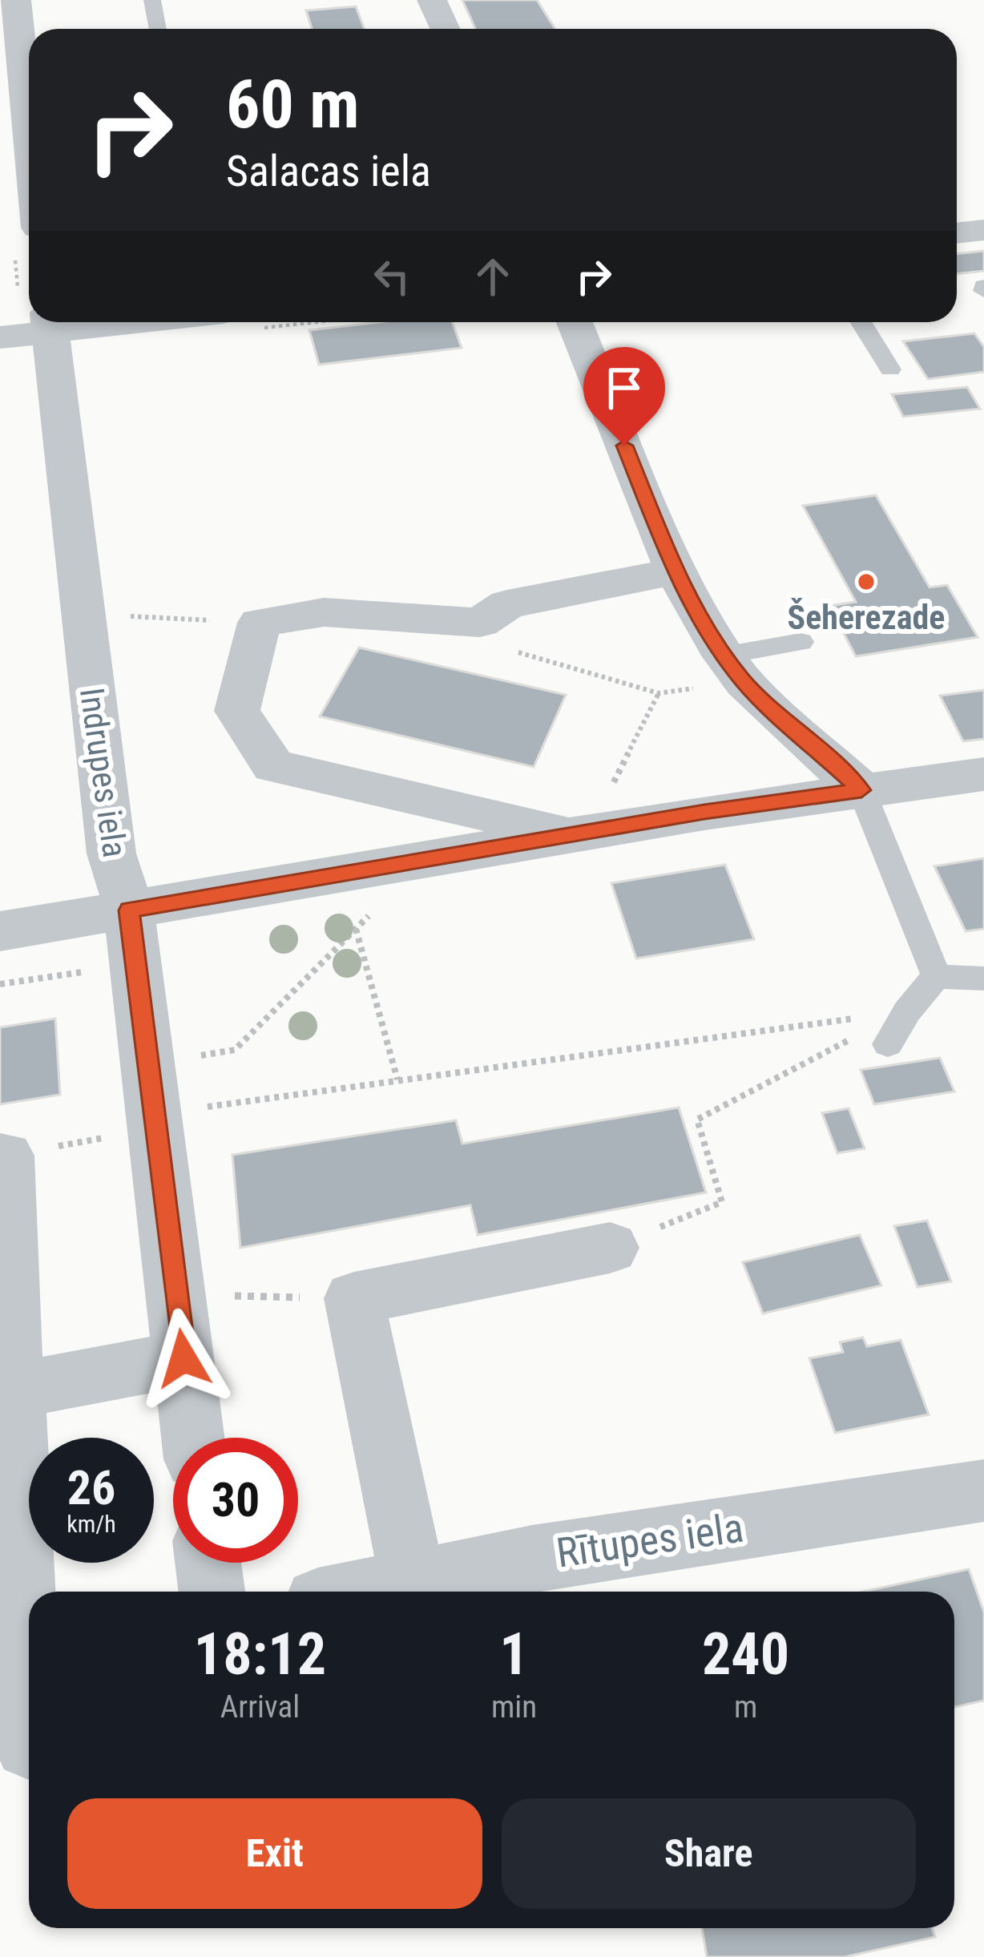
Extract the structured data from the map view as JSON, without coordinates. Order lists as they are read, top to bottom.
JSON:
{
  "streets": {
    "street": ["Indrupes iela", "Rītupes iela"]
  },
  "places": ["Šeherezade"],
  "page": {
    "turn": ["60 m", "Salacas iela"],
    "speed": "26 km/h",
    "limit": "30",
    "eta": [
      "18:12",
      "Arrival",
      "1",
      "min",
      "240",
      "m"
    ],
    "buttons": ["Exit", "Share"]
  }
}
